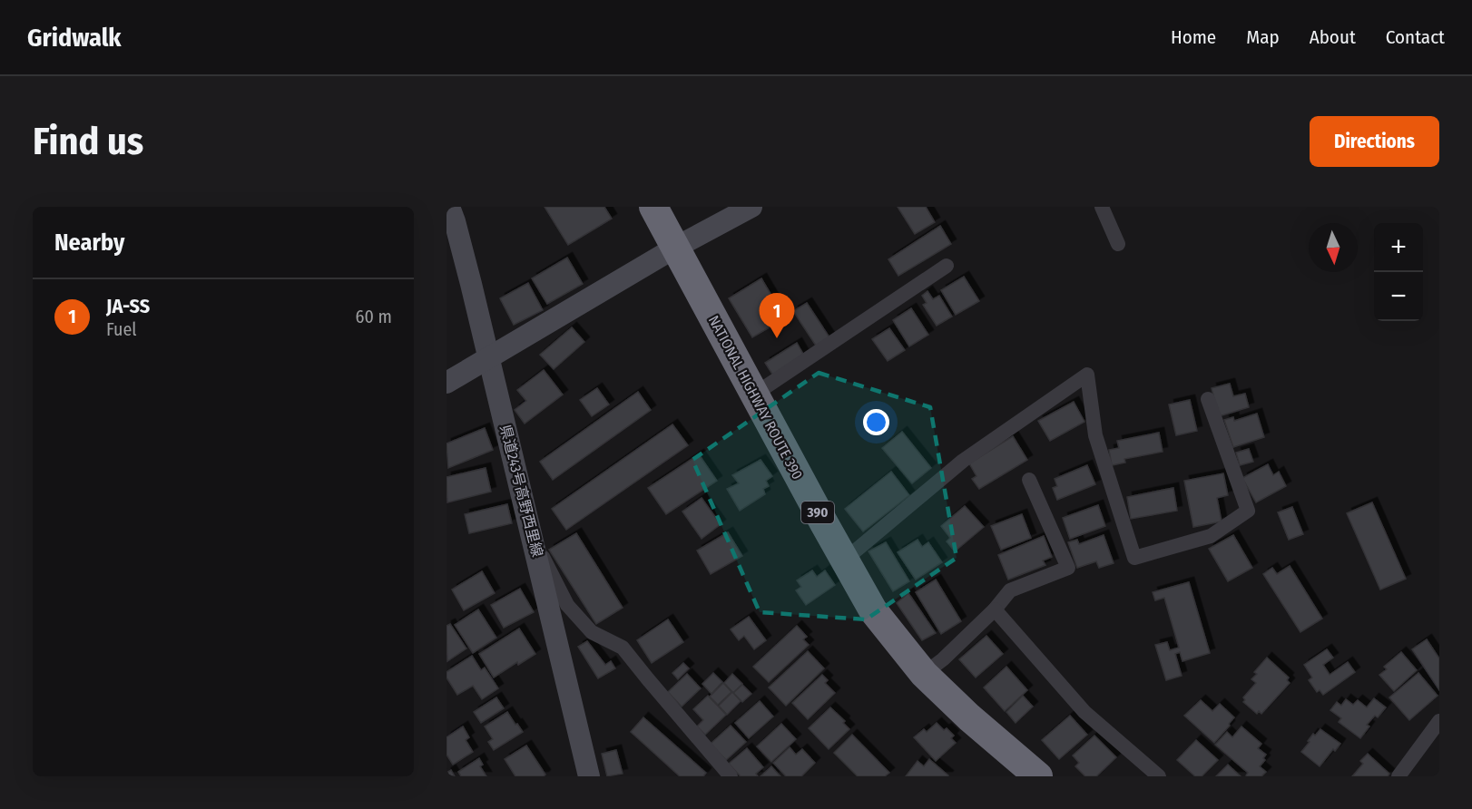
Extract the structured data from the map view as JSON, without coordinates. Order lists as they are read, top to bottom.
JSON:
{
  "streets": {
    "highway": ["NATIONAL HIGHWAY ROUTE 390", "390"],
    "main road": ["県道243号高野西里線"]
  },
  "north": "bottom",
  "page": {
    "header": "Gridwalk",
    "nav": [
      "Home",
      "Map",
      "About",
      "Contact"
    ],
    "buttons": "Directions",
    "title": "Find us",
    "heading": "Nearby",
    "map_buttons": ["+", "−"],
    "list": [
      {
        "mark": "1",
        "name": "JA-SS",
        "note": "Fuel",
        "value": "60 m"
      }
    ],
    "pins": "1"
  }
}
